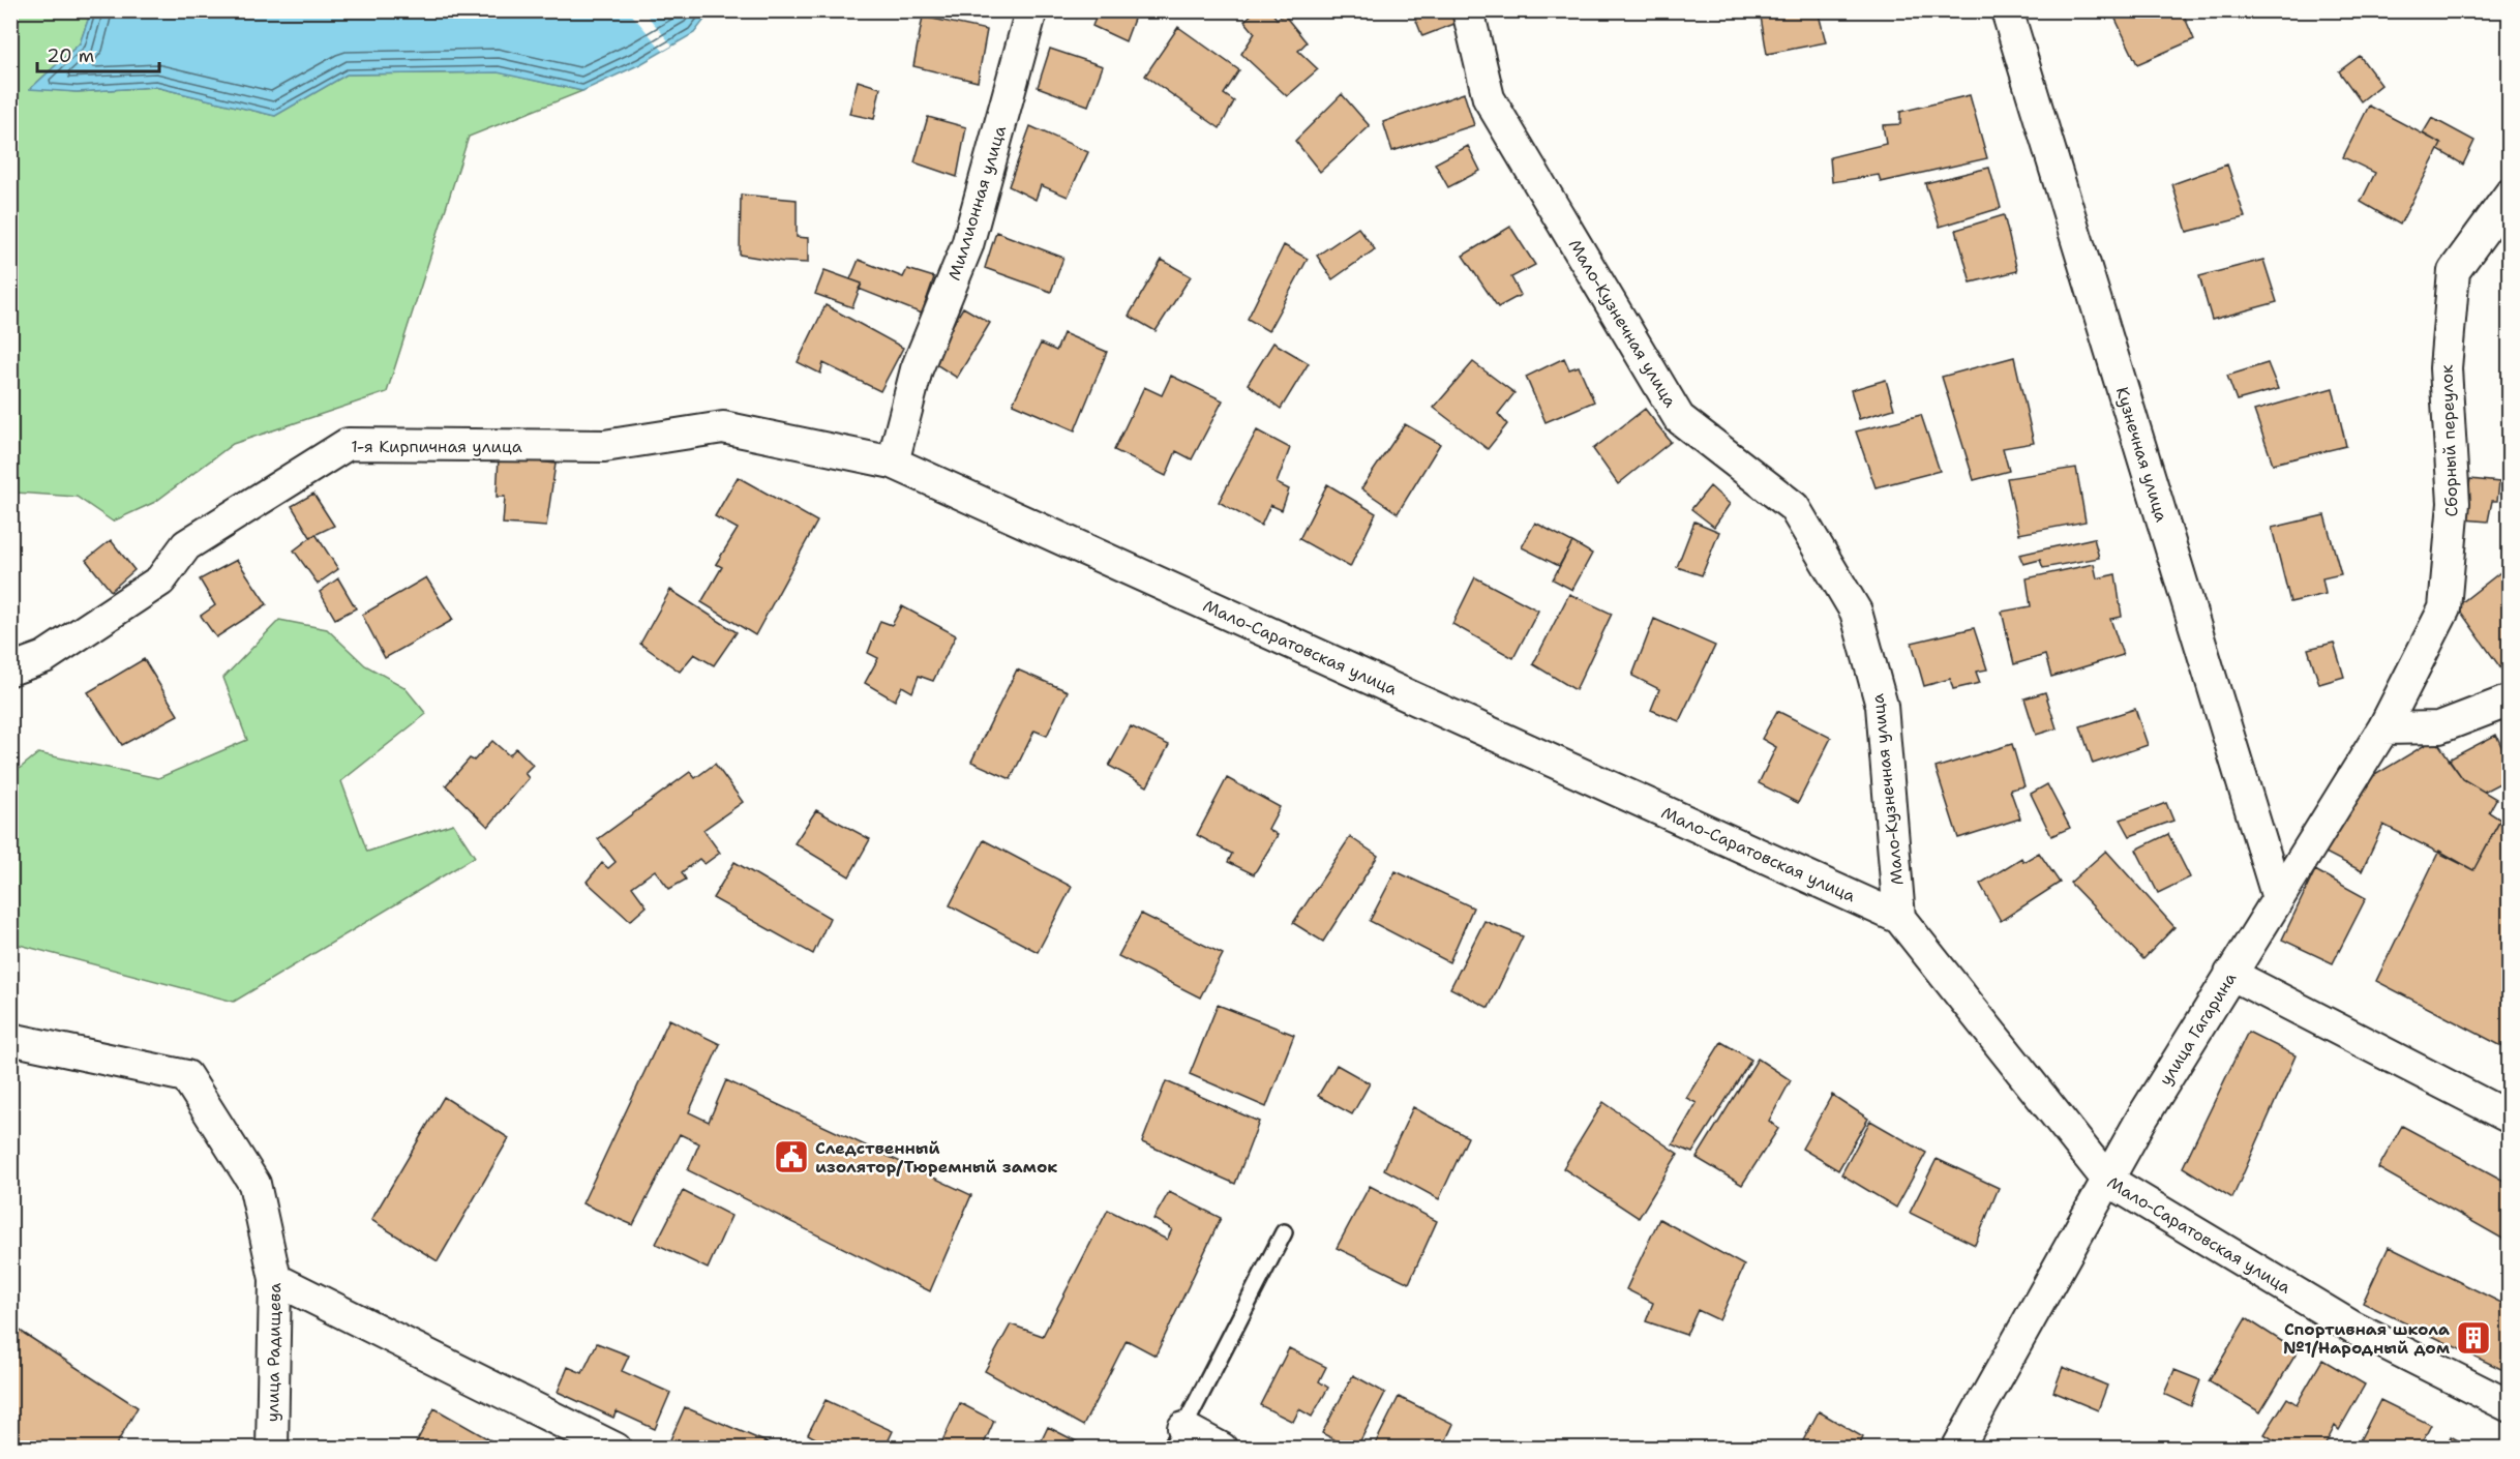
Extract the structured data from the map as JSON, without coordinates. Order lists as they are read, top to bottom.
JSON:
{
  "streets": {
    "street": [
      "Миллионная улица",
      "Мало-Кузнечная улица",
      "Сборный переулок",
      "1-я Кирпичная улица",
      "Кузнечная улица",
      "Мало-Саратовская улица",
      "улица Гагарина",
      "улица Радищева"
    ]
  },
  "crossings": [
    ["Миллионная улица", "1-я Кирпичная улица"],
    ["Миллионная улица", "Мало-Саратовская улица"],
    ["Мало-Кузнечная улица", "Мало-Саратовская улица"],
    ["Сборный переулок", "улица Гагарина"],
    ["1-я Кирпичная улица", "Мало-Саратовская улица"],
    ["Кузнечная улица", "улица Гагарина"],
    ["Мало-Саратовская улица", "улица Гагарина"]
  ],
  "places": {
    "public building": ["Следственный изолятор/Тюремный замок"],
    "building": ["Спортивная школа №1/Народный дом"]
  },
  "scale_bar": "20 m"
}
